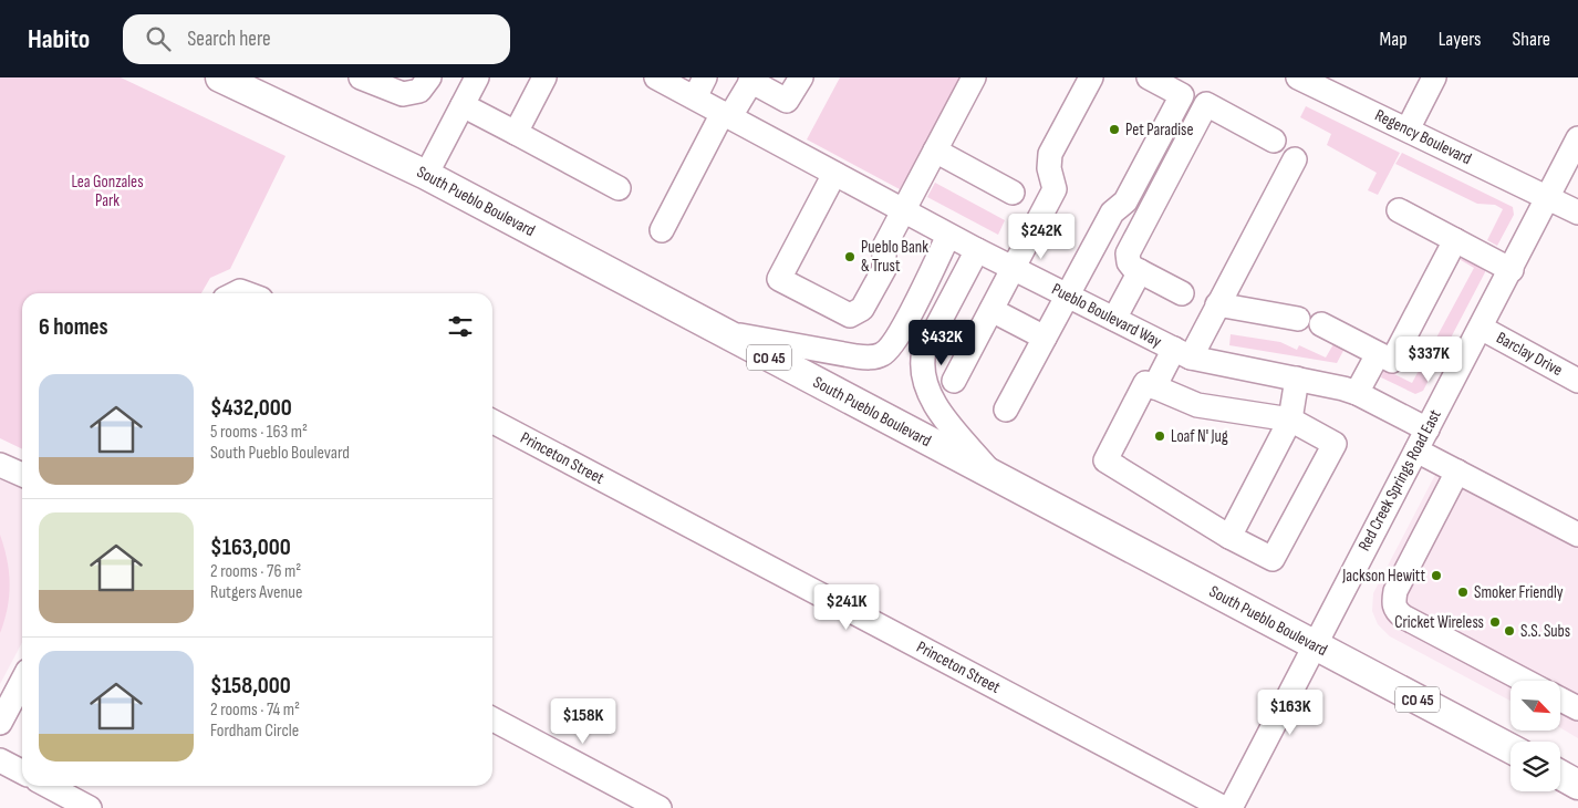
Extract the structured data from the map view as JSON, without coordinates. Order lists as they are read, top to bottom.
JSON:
{
  "streets": {
    "main road": ["South Pueblo Boulevard", "CO 45"],
    "street": [
      "Regency Boulevard",
      "Pueblo Boulevard Way",
      "Barclay Drive",
      "Princeton Street",
      "Red Creek Springs Road East"
    ]
  },
  "crossings": [
    ["Regency Boulevard", "Red Creek Springs Road East"],
    ["South Pueblo Boulevard", "Red Creek Springs Road East"],
    ["Pueblo Boulevard Way", "Red Creek Springs Road East"],
    ["Barclay Drive", "Red Creek Springs Road East"]
  ],
  "parks": ["Lea Gonzales Park"],
  "places": [
    "Pet Paradise",
    "Pueblo Bank & Trust",
    "Loaf N' Jug",
    "Jackson Hewitt",
    "Smoker Friendly",
    "Cricket Wireless",
    "S.S. Subs"
  ],
  "north": "bottom right",
  "page": {
    "header": "Habito",
    "search": "Search here",
    "nav": ["Map", "Layers", "Share"],
    "price": [
      "$242K",
      "$432K",
      "$337K",
      "$241K",
      "$163K",
      "$158K"
    ],
    "heading": "6 homes",
    "list": [
      {
        "name": "$432,000",
        "note": "5 rooms · 163 m² · South Pueblo Boulevard"
      },
      {
        "name": "$163,000",
        "note": "2 rooms · 76 m² · Rutgers Avenue"
      },
      {
        "name": "$158,000",
        "note": "2 rooms · 74 m² · Fordham Circle"
      }
    ]
  }
}
